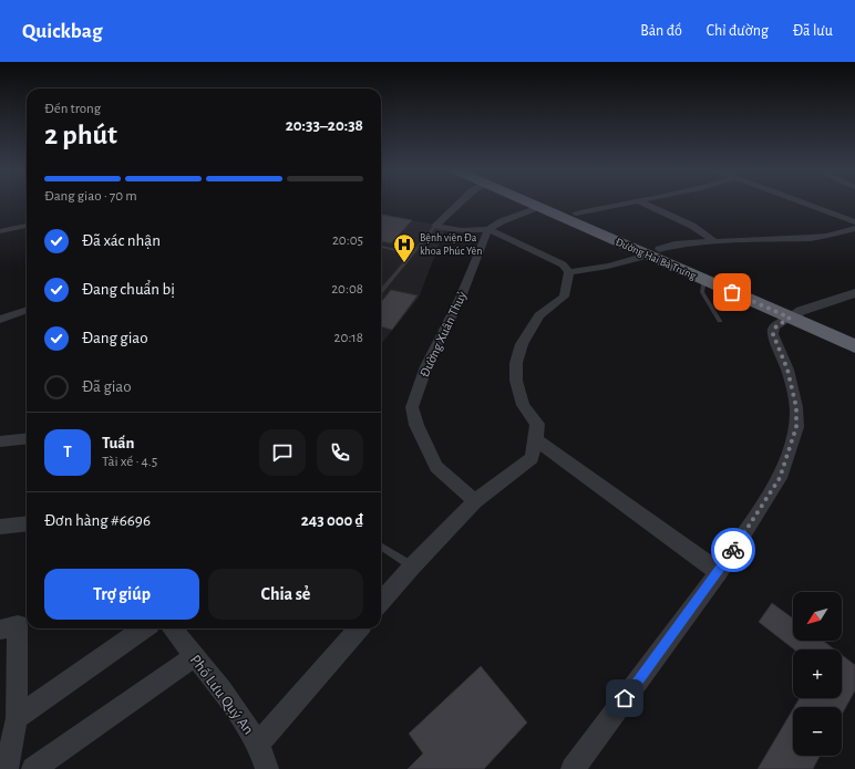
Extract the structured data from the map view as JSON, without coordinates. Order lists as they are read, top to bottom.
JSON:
{
  "streets": {
    "highway": ["Đường Hai Bà Trưng"],
    "street": ["Đường Xuân Thuỷ", "Phố Lưu Quý An"]
  },
  "places": {
    "hospital": ["Bệnh viện Đa khoa Phúc Yên"]
  },
  "north": "bottom left",
  "page": {
    "header": "Quickbag",
    "nav": ["Bản đồ", "Chỉ đường", "Đã lưu"],
    "heading": ["2 phút", "Đến trong", "20:33–20:38"],
    "panel": [
      "Tuấn",
      "Tài xế · 4.5",
      "Đơn hàng #6696",
      "243 000 ₫"
    ],
    "bar": "Đang giao · 70 m",
    "list": [
      ["Đã xác nhận", "20:05"],
      ["Đang chuẩn bị", "20:08"],
      ["Đang giao", "20:18"],
      "Đã giao"
    ],
    "round": "T",
    "buttons": ["Trợ giúp", "Chia sẻ"],
    "map_buttons": ["+", "−"]
  }
}
